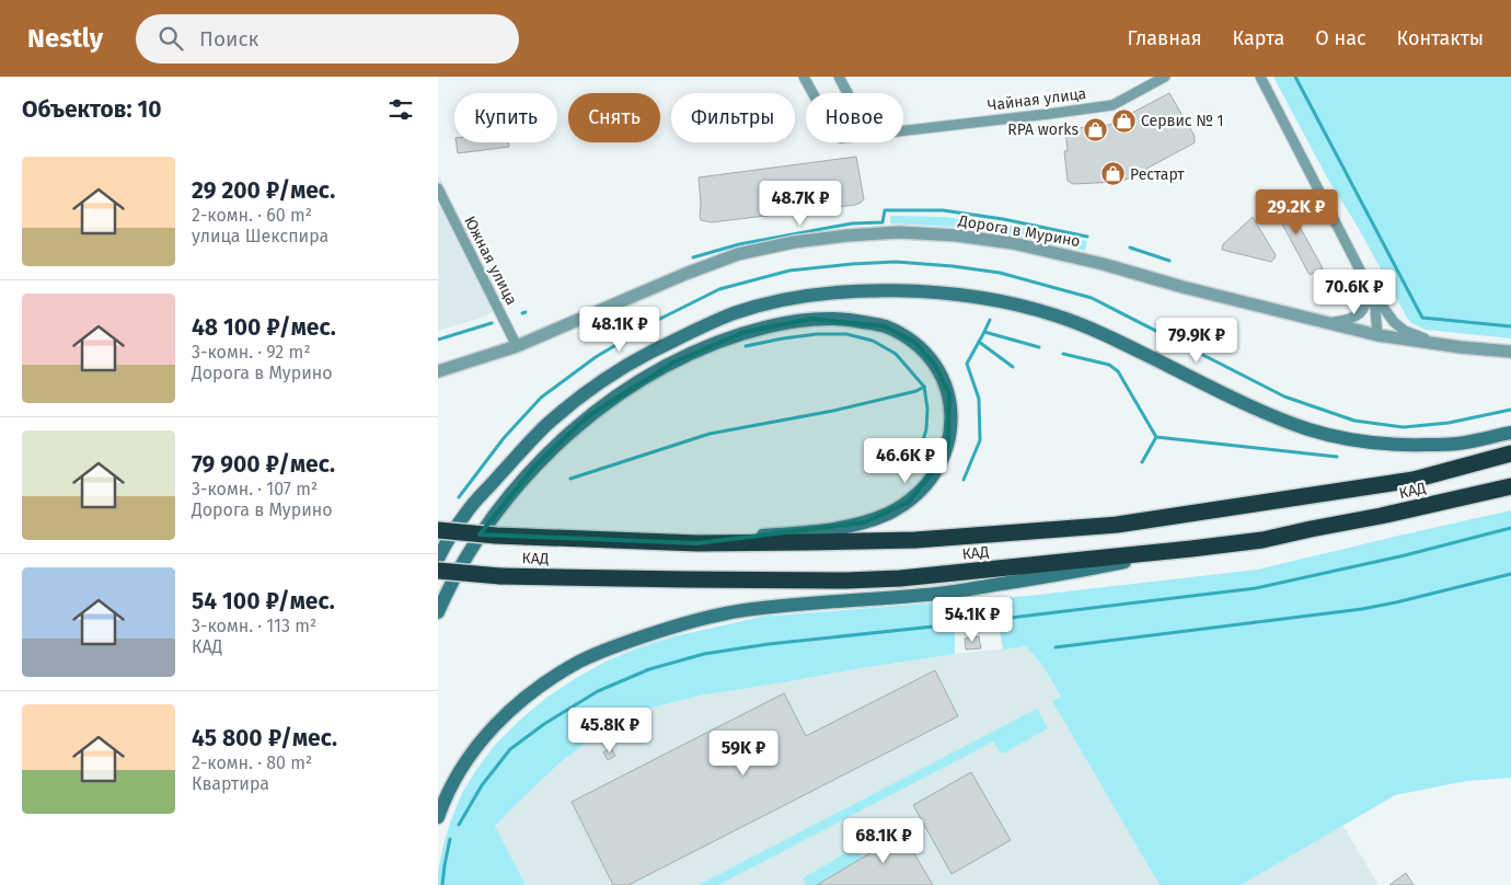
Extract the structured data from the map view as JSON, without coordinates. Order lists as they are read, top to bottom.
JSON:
{
  "streets": {
    "highway": ["КАД"],
    "street": ["Чайная улица", "Дорога в Мурино", "Южная улица"]
  },
  "crossings": [
    ["Дорога в Мурино", "Южная улица"]
  ],
  "places": {
    "shop": ["Сервис № 1", "RPA works", "Рестарт"]
  },
  "page": {
    "header": "Nestly",
    "search": "Поиск",
    "nav": [
      "Главная",
      "Карта",
      "О нас",
      "Контакты"
    ],
    "heading": "Объектов: 10",
    "chip": [
      "Купить",
      "Снять",
      "Фильтры",
      "Новое"
    ],
    "list": [
      {
        "name": "29 200 ₽/мес.",
        "note": "2-комн. · 60 m² · улица Шекспира"
      },
      {
        "name": "48 100 ₽/мес.",
        "note": "3-комн. · 92 m² · Дорога в Мурино"
      },
      {
        "name": "79 900 ₽/мес.",
        "note": "3-комн. · 107 m² · Дорога в Мурино"
      },
      {
        "name": "54 100 ₽/мес.",
        "note": "3-комн. · 113 m² · КАД"
      },
      {
        "name": "45 800 ₽/мес.",
        "note": "2-комн. · 80 m² · Квартира"
      }
    ],
    "price": [
      "48.7K ₽",
      "29.2K ₽",
      "70.6K ₽",
      "48.1K ₽",
      "79.9K ₽",
      "46.6K ₽",
      "54.1K ₽",
      "45.8K ₽",
      "59K ₽",
      "68.1K ₽"
    ]
  }
}
